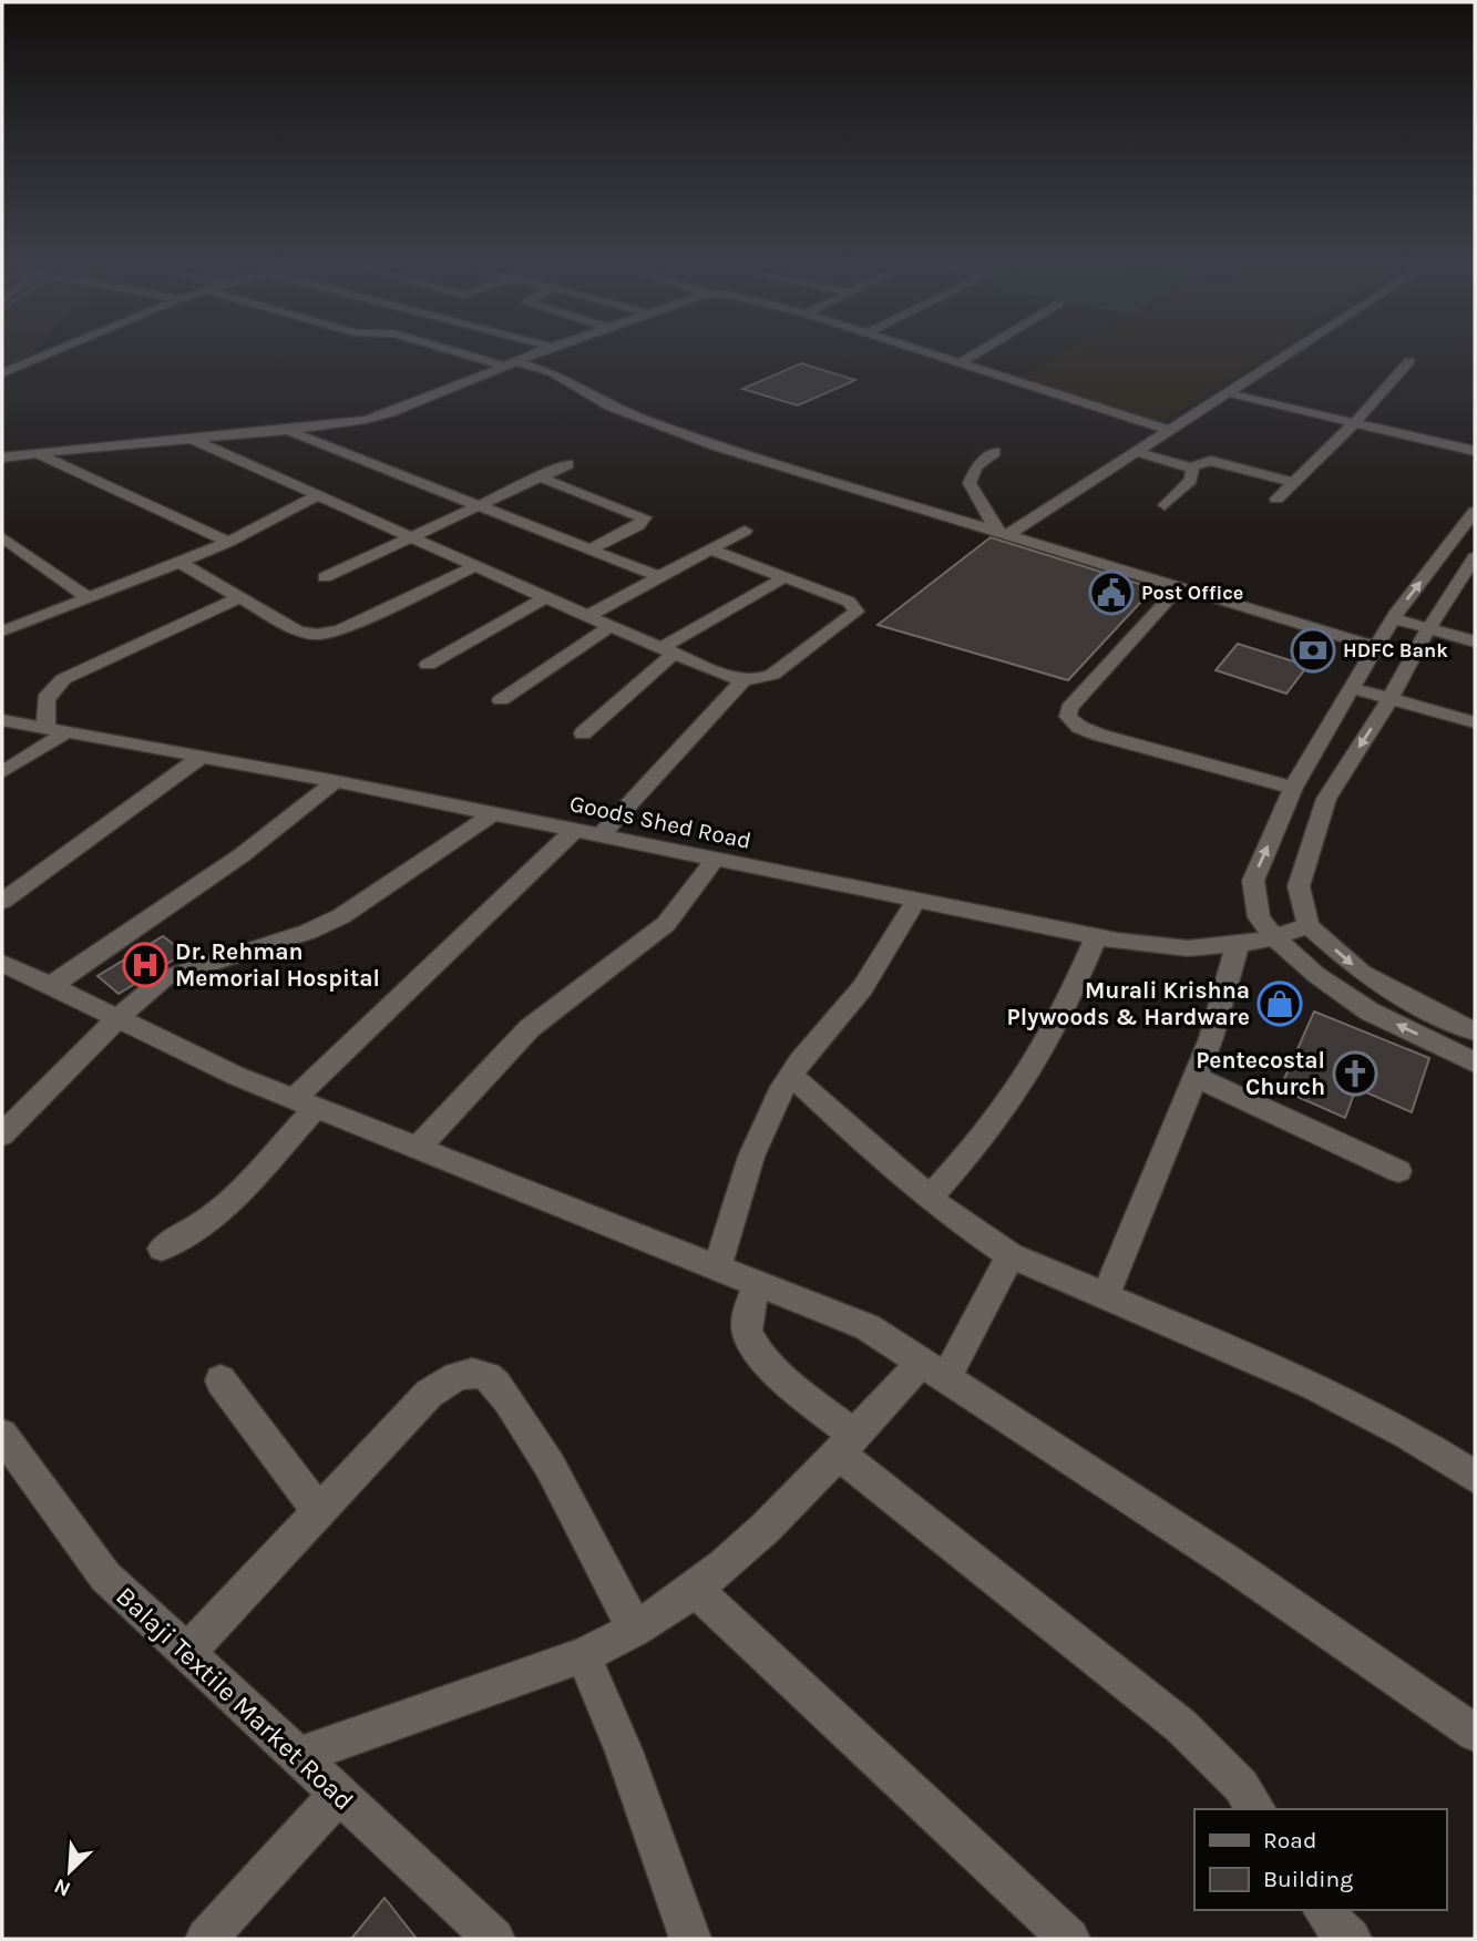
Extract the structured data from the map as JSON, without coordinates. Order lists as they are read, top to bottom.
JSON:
{
  "streets": {
    "street": ["Goods Shed Road", "Balaji Textile Market Road"]
  },
  "places": {
    "public building": ["Post Office"],
    "bank": ["HDFC Bank"],
    "hospital": ["Dr. Rehman Memorial Hospital"],
    "shop": ["Murali Krishna Plywoods & Hardware"],
    "church": ["Pentecostal Church"]
  },
  "legend": ["Road", "Building"],
  "north": "bottom left"
}
